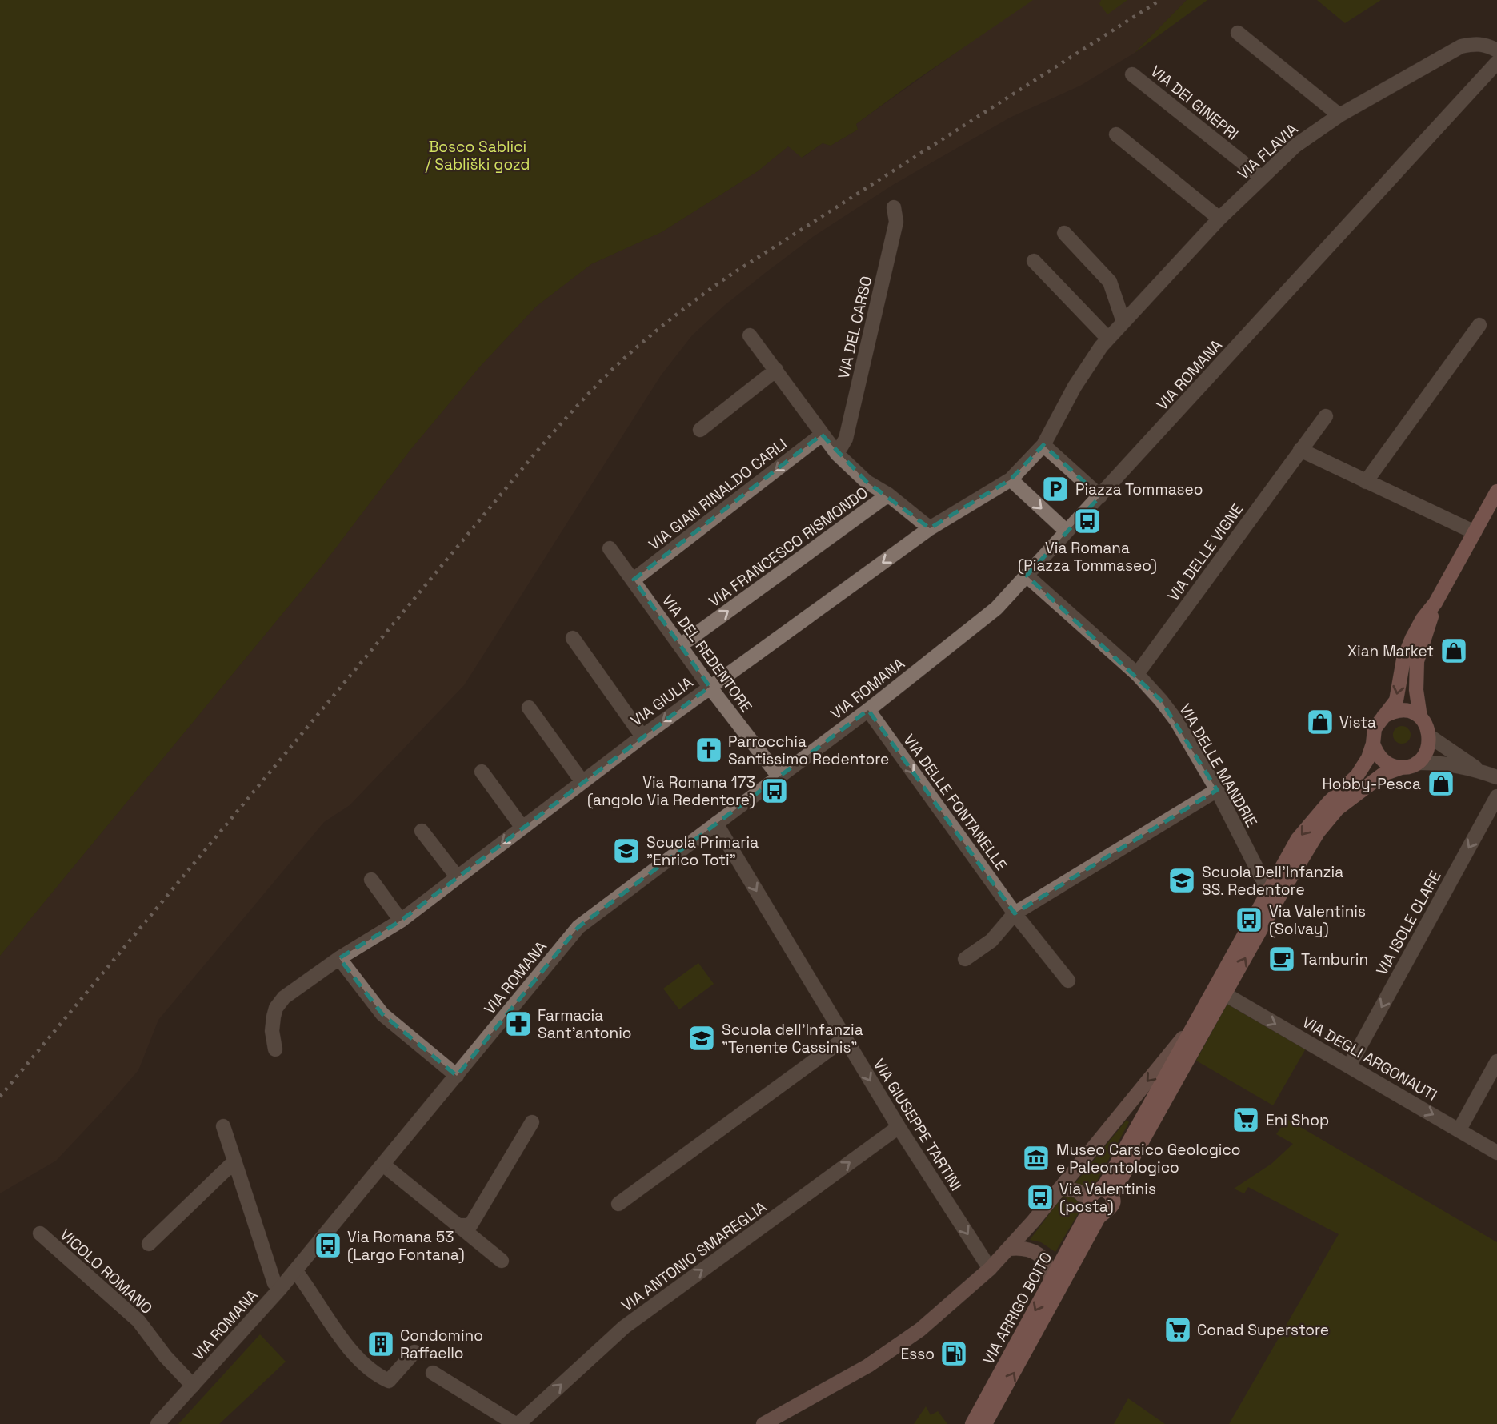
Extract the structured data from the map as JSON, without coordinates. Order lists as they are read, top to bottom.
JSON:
{
  "streets": {
    "main road": ["VIA ARRIGO BOITO"],
    "street": [
      "VIA DEI GINEPRI",
      "VIA FLAVIA",
      "VIA DEL CARSO",
      "VIA ROMANA",
      "VIA GIAN RINALDO CARLI",
      "VIA FRANCESCO RISMONDO",
      "VIA DELLE VIGNE",
      "VIA DEL REDENTORE",
      "VIA GIULIA",
      "VIA DELLE MANDRIE",
      "VIA DELLE FONTANELLE",
      "VIA ISOLE CLARE",
      "VIA DEGLI ARGONAUTI",
      "VIA GIUSEPPE TARTINI",
      "VIA ANTONIO SMAREGLIA",
      "VICOLO ROMANO"
    ]
  },
  "crossings": [
    ["VIA DEI GINEPRI", "VIA FLAVIA"],
    ["VIA ROMANA", "VIA DEL REDENTORE"],
    ["VIA ROMANA", "VIA DELLE MANDRIE"],
    ["VIA ROMANA", "VIA DELLE FONTANELLE"],
    ["VIA ROMANA", "VIA GIUSEPPE TARTINI"],
    ["VIA ROMANA", "VICOLO ROMANO"],
    ["VIA GIAN RINALDO CARLI", "VIA DEL REDENTORE"],
    ["VIA FRANCESCO RISMONDO", "VIA DEL REDENTORE"],
    ["VIA DELLE VIGNE", "VIA DELLE MANDRIE"],
    ["VIA DEL REDENTORE", "VIA GIULIA"],
    ["VIA ISOLE CLARE", "VIA DEGLI ARGONAUTI"],
    ["VIA GIUSEPPE TARTINI", "VIA ANTONIO SMAREGLIA"]
  ],
  "one_way": [
    "VIA FRANCESCO RISMONDO",
    "VIA GIULIA",
    "VIA DELLE FONTANELLE",
    "VIA ISOLE CLARE",
    "VIA DEGLI ARGONAUTI",
    "VIA GIUSEPPE TARTINI"
  ],
  "parks": ["Bosco Sablici / Sabliški gozd"],
  "places": {
    "parking": ["Piazza Tommaseo"],
    "bus stop": [
      "Via Romana (Piazza Tommaseo)",
      "Via Romana 173 (angolo Via Redentore)",
      "Via Valentinis (Solvay)",
      "Via Valentinis (posta)",
      "Via Romana 53 (Largo Fontana)"
    ],
    "shop": ["Xian Market", "Vista", "Hobby-Pesca"],
    "church": ["Parrocchia Santissimo Redentore"],
    "school or university": ["Scuola Primaria \"Enrico Toti\"", "Scuola Dell'Infanzia SS. Redentore", "Scuola dell'Infanzia \"Tenente Cassinis\""],
    "cafe": ["Tamburin"],
    "pharmacy": ["Farmacia Sant'antonio"],
    "supermarket": ["Eni Shop", "Conad Superstore"],
    "museum": ["Museo Carsico Geologico e Paleontologico"],
    "building": ["Condomino Raffaello"],
    "fuel station": ["Esso"]
  }
}
